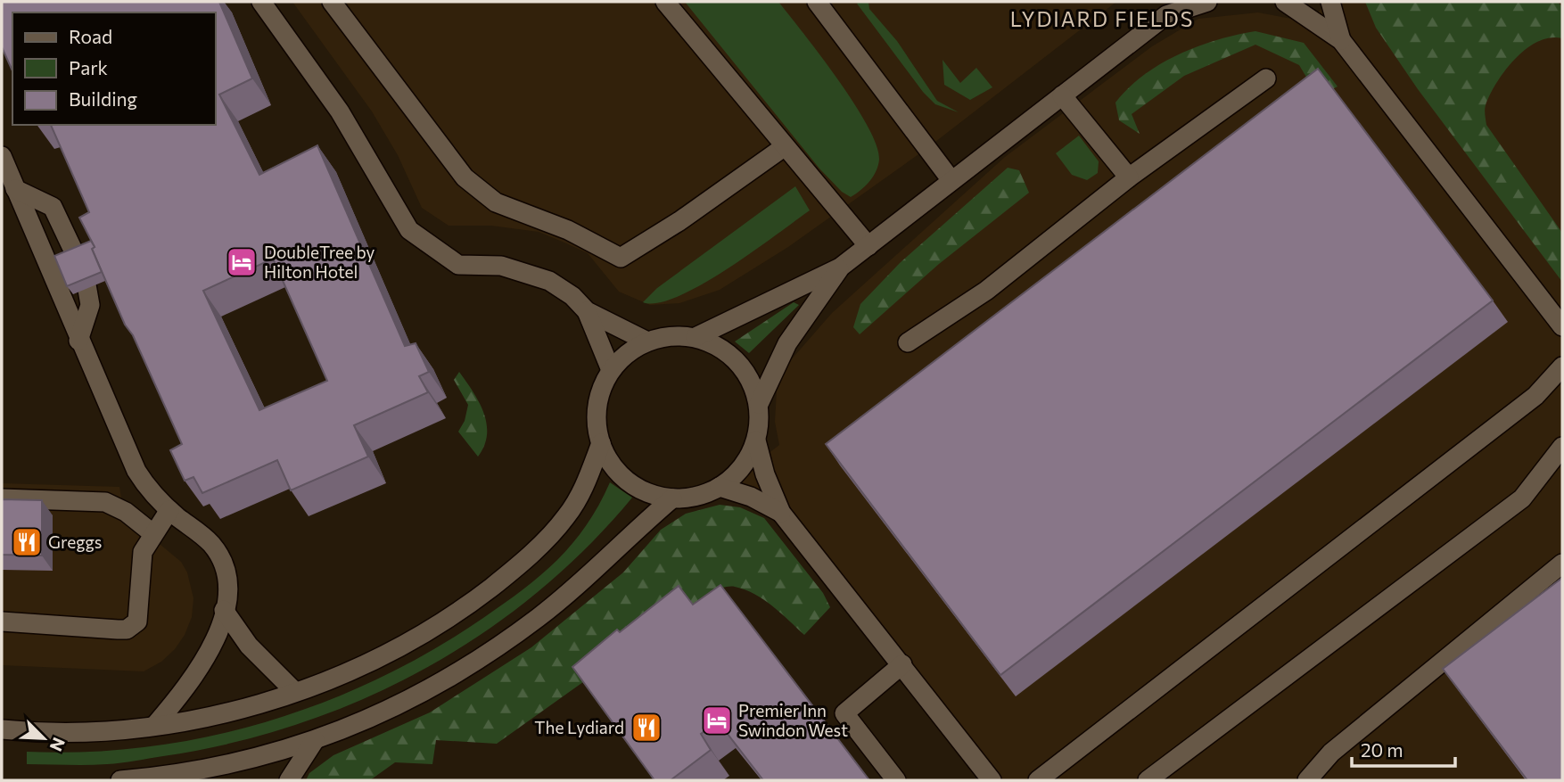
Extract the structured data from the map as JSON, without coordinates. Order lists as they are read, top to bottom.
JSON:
{
  "districts": ["LYDIARD FIELDS"],
  "places": {
    "hotel": ["DoubleTree by Hilton Hotel", "Premier Inn Swindon West"],
    "restaurant": ["Greggs", "The Lydiard"]
  },
  "legend": ["Road", "Park", "Building"],
  "scale_bar": "20 m",
  "north": "bottom right"
}
